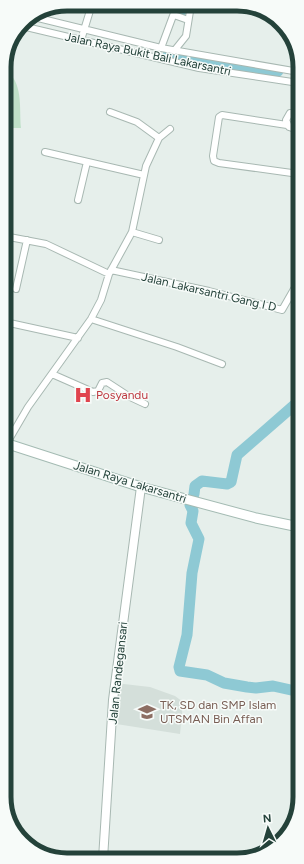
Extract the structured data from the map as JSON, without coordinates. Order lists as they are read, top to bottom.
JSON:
{
  "streets": {
    "main road": ["Jalan Raya Lakarsantri"],
    "street": ["Jalan Raya Bukit Bali Lakarsantri", "Jalan Lakarsantri Gang I D", "Jalan Randegansari"]
  },
  "crossings": [
    ["Jalan Raya Lakarsantri", "Jalan Randegansari"]
  ],
  "places": {
    "hospital": ["Posyandu"],
    "school or university": ["TK, SD dan SMP Islam UTSMAN Bin Affan"]
  },
  "north": "top"
}
